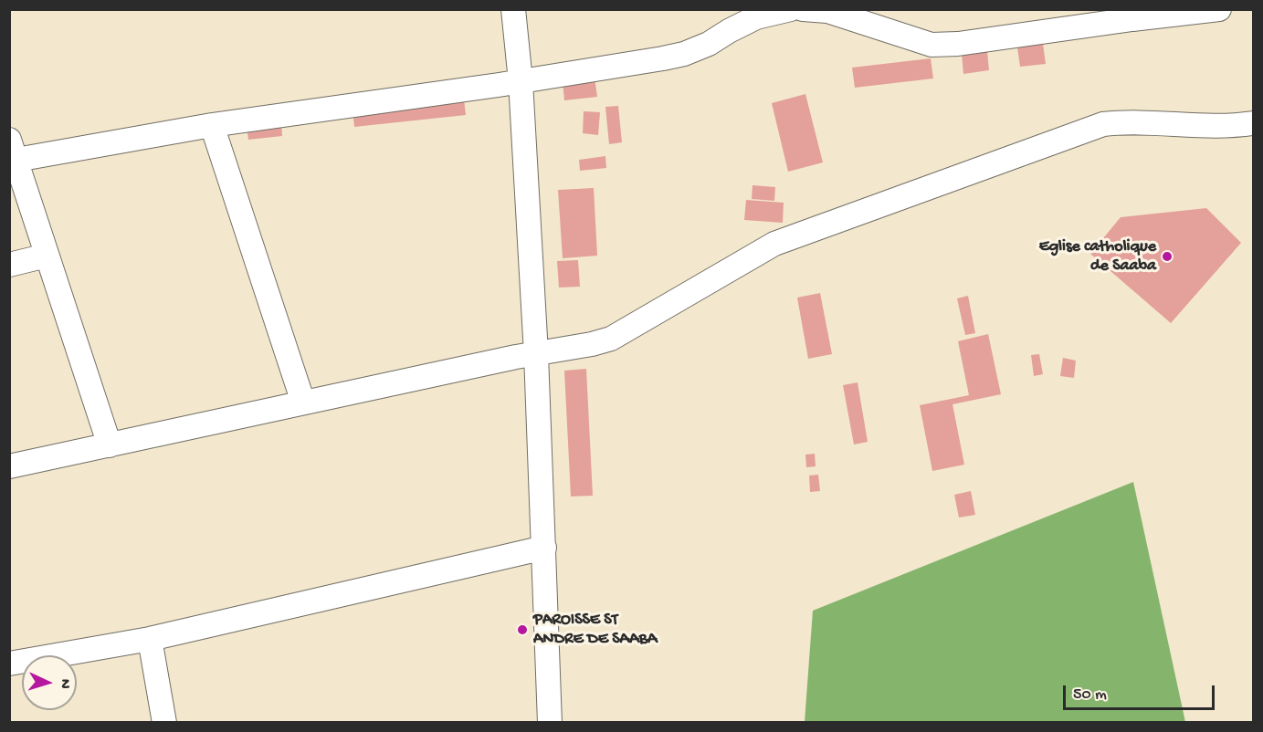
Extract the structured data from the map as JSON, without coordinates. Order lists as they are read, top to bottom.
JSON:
{
  "places": ["Eglise catholique de Saaba", "PAROISSE ST ANDRE DE SAABA"],
  "scale_bar": "50 m",
  "north": "right"
}
